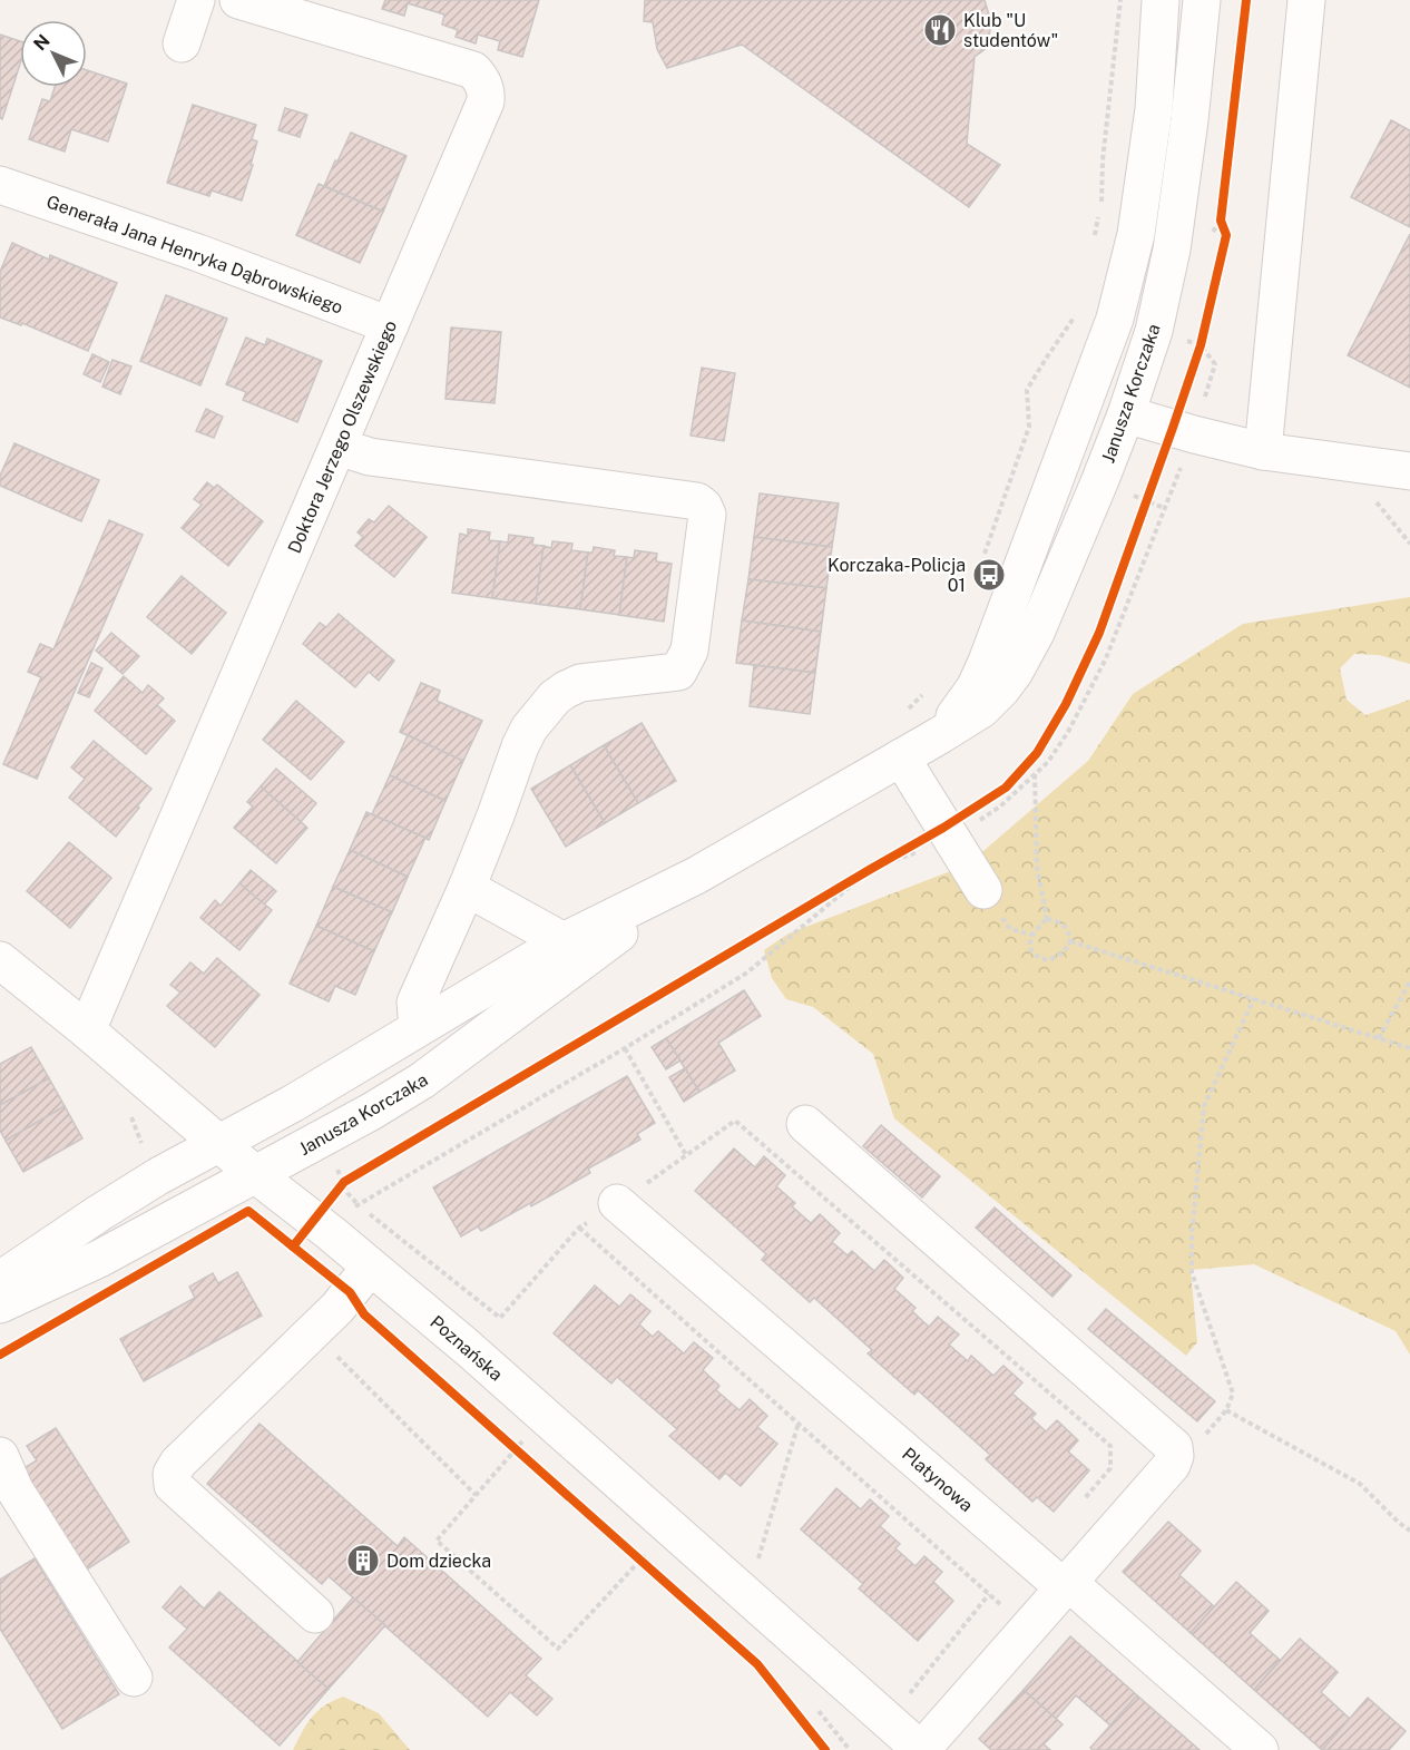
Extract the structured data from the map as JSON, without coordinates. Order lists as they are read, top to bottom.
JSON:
{
  "streets": {
    "street": [
      "Generała Jana Henryka Dąbrowskiego",
      "Janusza Korczaka",
      "Doktora Jerzego Olszewskiego",
      "Poznańska",
      "Platynowa"
    ]
  },
  "crossings": [
    ["Generała Jana Henryka Dąbrowskiego", "Doktora Jerzego Olszewskiego"],
    ["Janusza Korczaka", "Poznańska"],
    ["Doktora Jerzego Olszewskiego", "Poznańska"]
  ],
  "places": {
    "restaurant": ["Klub \"U studentów\""],
    "bus stop": ["Korczaka-Policja 01"],
    "building": ["Dom dziecka"]
  },
  "north": "top left"
}
